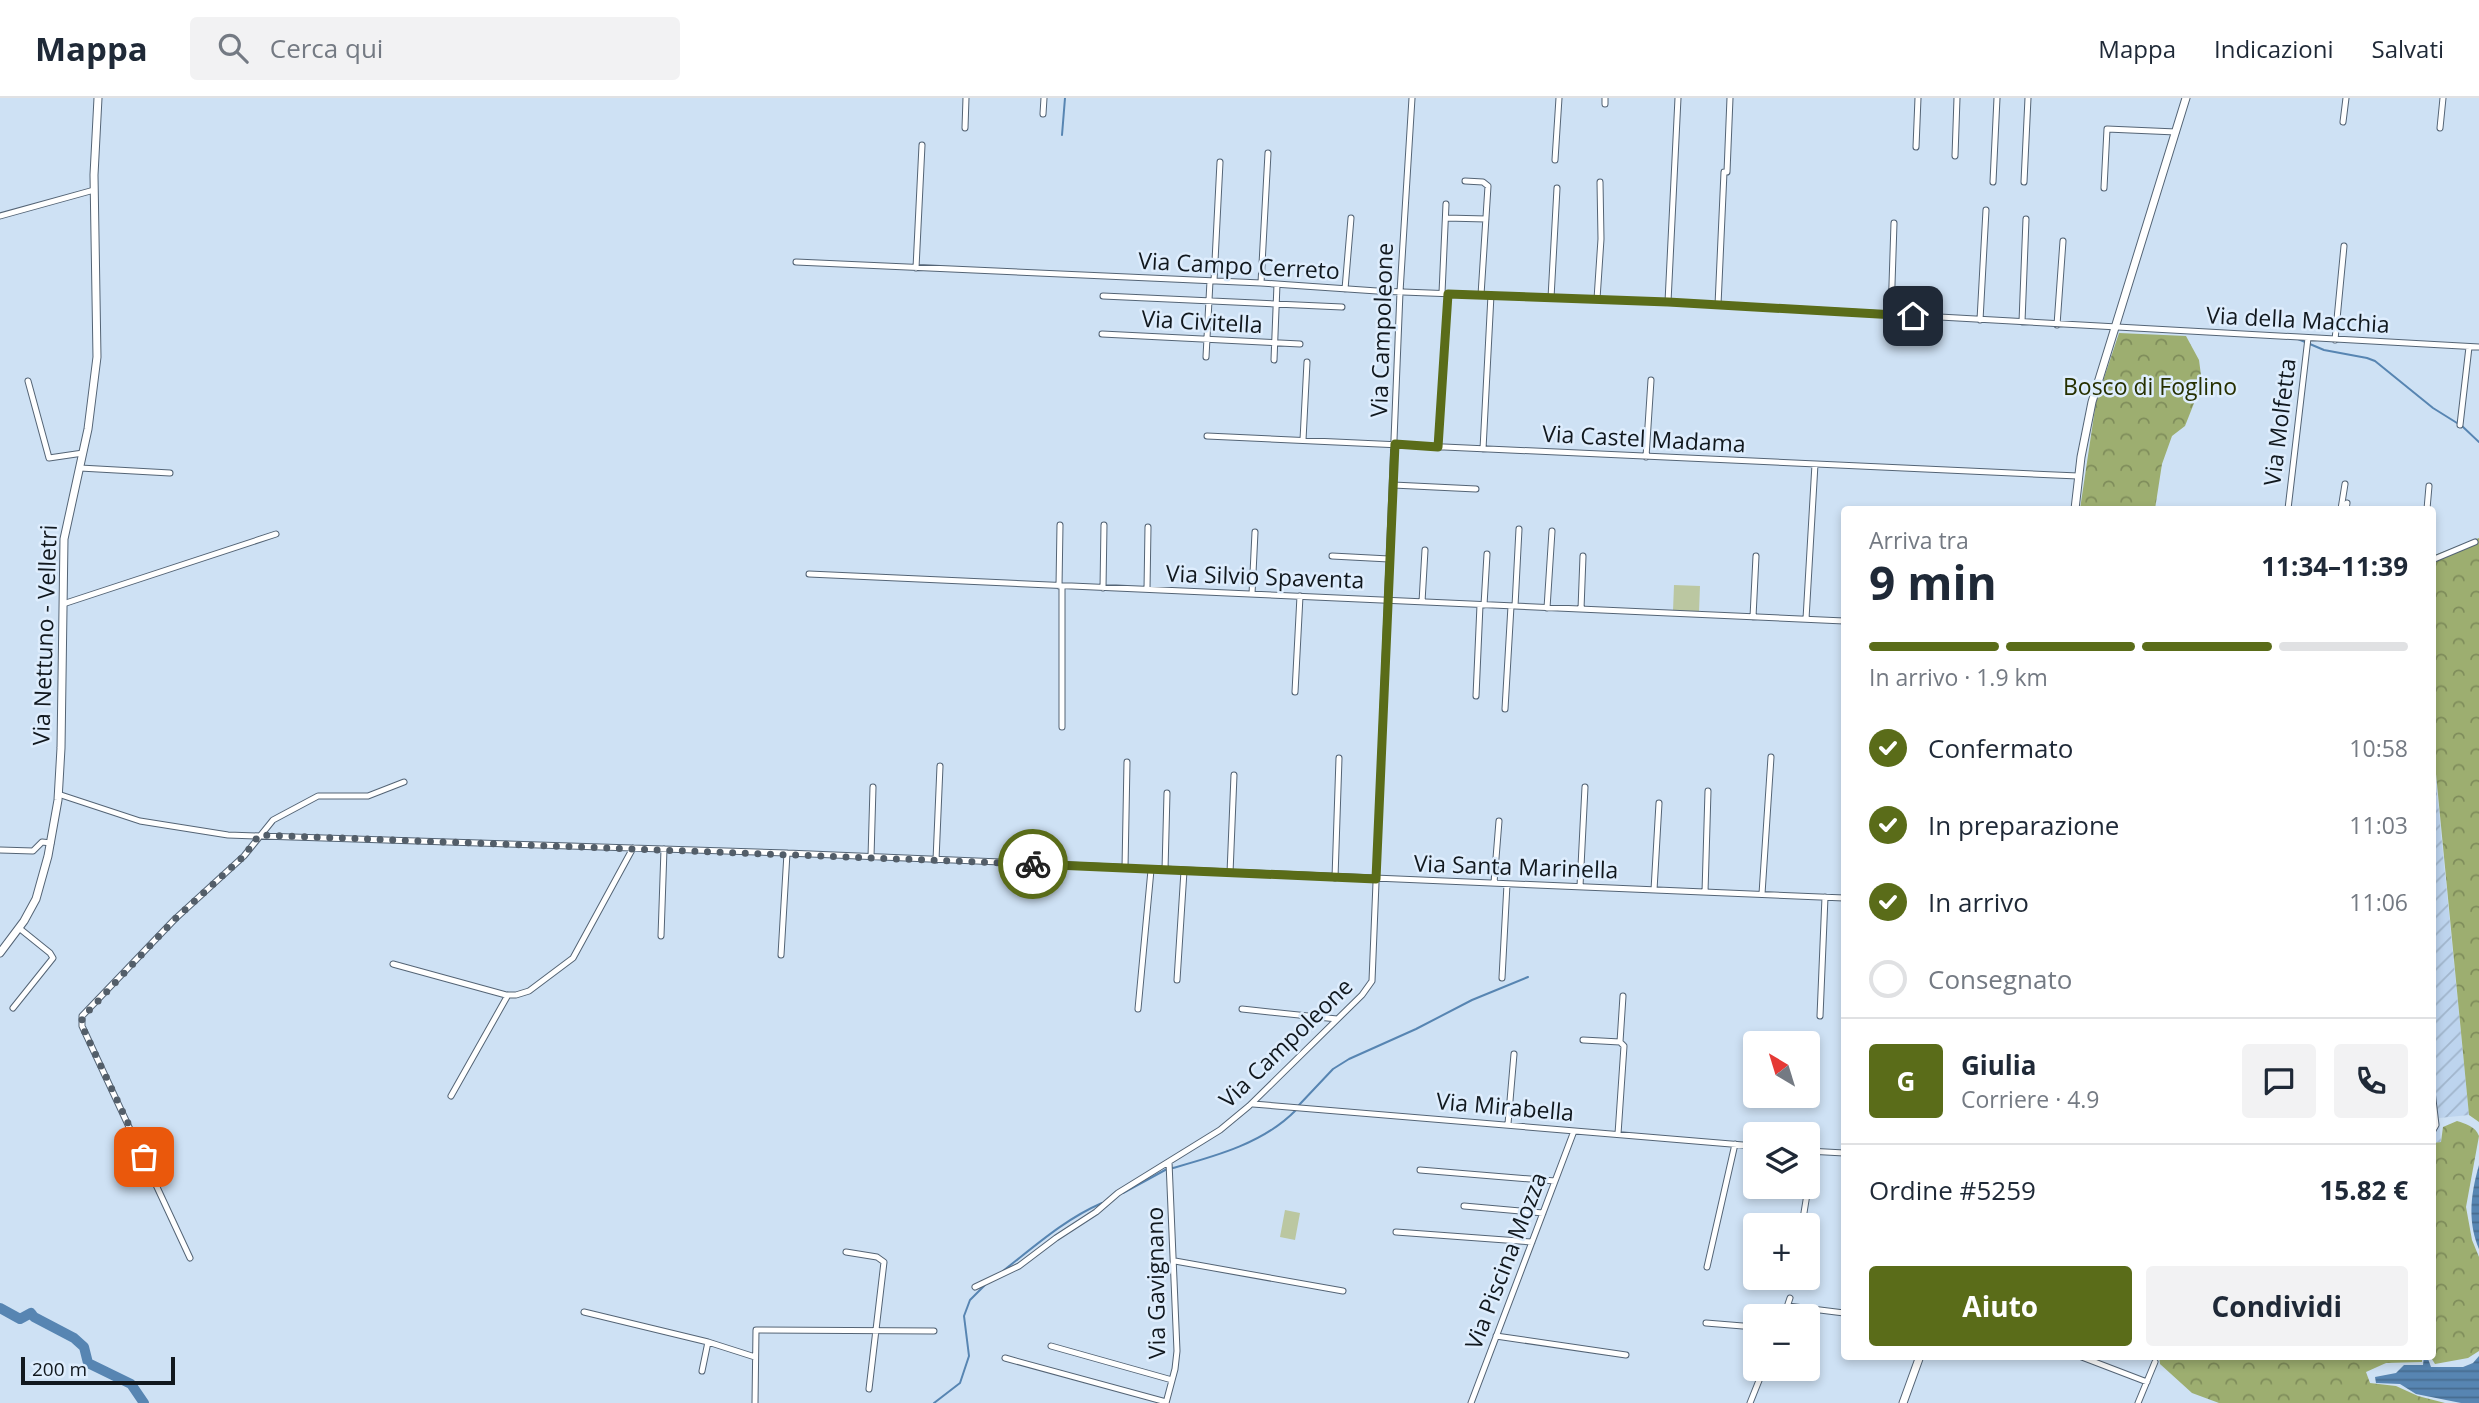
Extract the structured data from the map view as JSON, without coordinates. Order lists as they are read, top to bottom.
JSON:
{
  "streets": {
    "main road": ["Via Nettuno - Velletri"],
    "street": [
      "Via Campo Cerreto",
      "Via della Macchia",
      "Via Civitella",
      "Via Campoleone",
      "Via Molfetta",
      "Via Castel Madama",
      "Via Silvio Spaventa",
      "Via Santa Marinella",
      "Via Mirabella",
      "Via Piscina Mozza",
      "Via Gavignano"
    ]
  },
  "crossings": [
    ["Via Campo Cerreto", "Via della Macchia"],
    ["Via Campo Cerreto", "Via Campoleone"],
    ["Via della Macchia", "Via Molfetta"],
    ["Via Campoleone", "Via Castel Madama"],
    ["Via Campoleone", "Via Silvio Spaventa"],
    ["Via Campoleone", "Via Santa Marinella"],
    ["Via Campoleone", "Via Mirabella"],
    ["Via Campoleone", "Via Gavignano"],
    ["Via Nettuno - Velletri", "Via Santa Marinella"],
    ["Via Mirabella", "Via Piscina Mozza"]
  ],
  "parks": ["Bosco di Foglino"],
  "scale_bar": "200 m",
  "north": "top left",
  "page": {
    "header": "Mappa",
    "search": "Cerca qui",
    "nav": ["Mappa", "Indicazioni", "Salvati"],
    "heading": ["9 min", "Arriva tra", "11:34–11:39"],
    "panel": [
      "Giulia",
      "Corriere · 4.9",
      "Ordine #5259",
      "15.82 €"
    ],
    "bar": "In arrivo · 1.9 km",
    "list": [
      ["Confermato", "10:58"],
      ["In preparazione", "11:03"],
      ["In arrivo", "11:06"],
      "Consegnato"
    ],
    "map_buttons": ["+", "−"],
    "round": "G",
    "buttons": ["Aiuto", "Condividi"],
    "scale": "200 m"
  }
}
